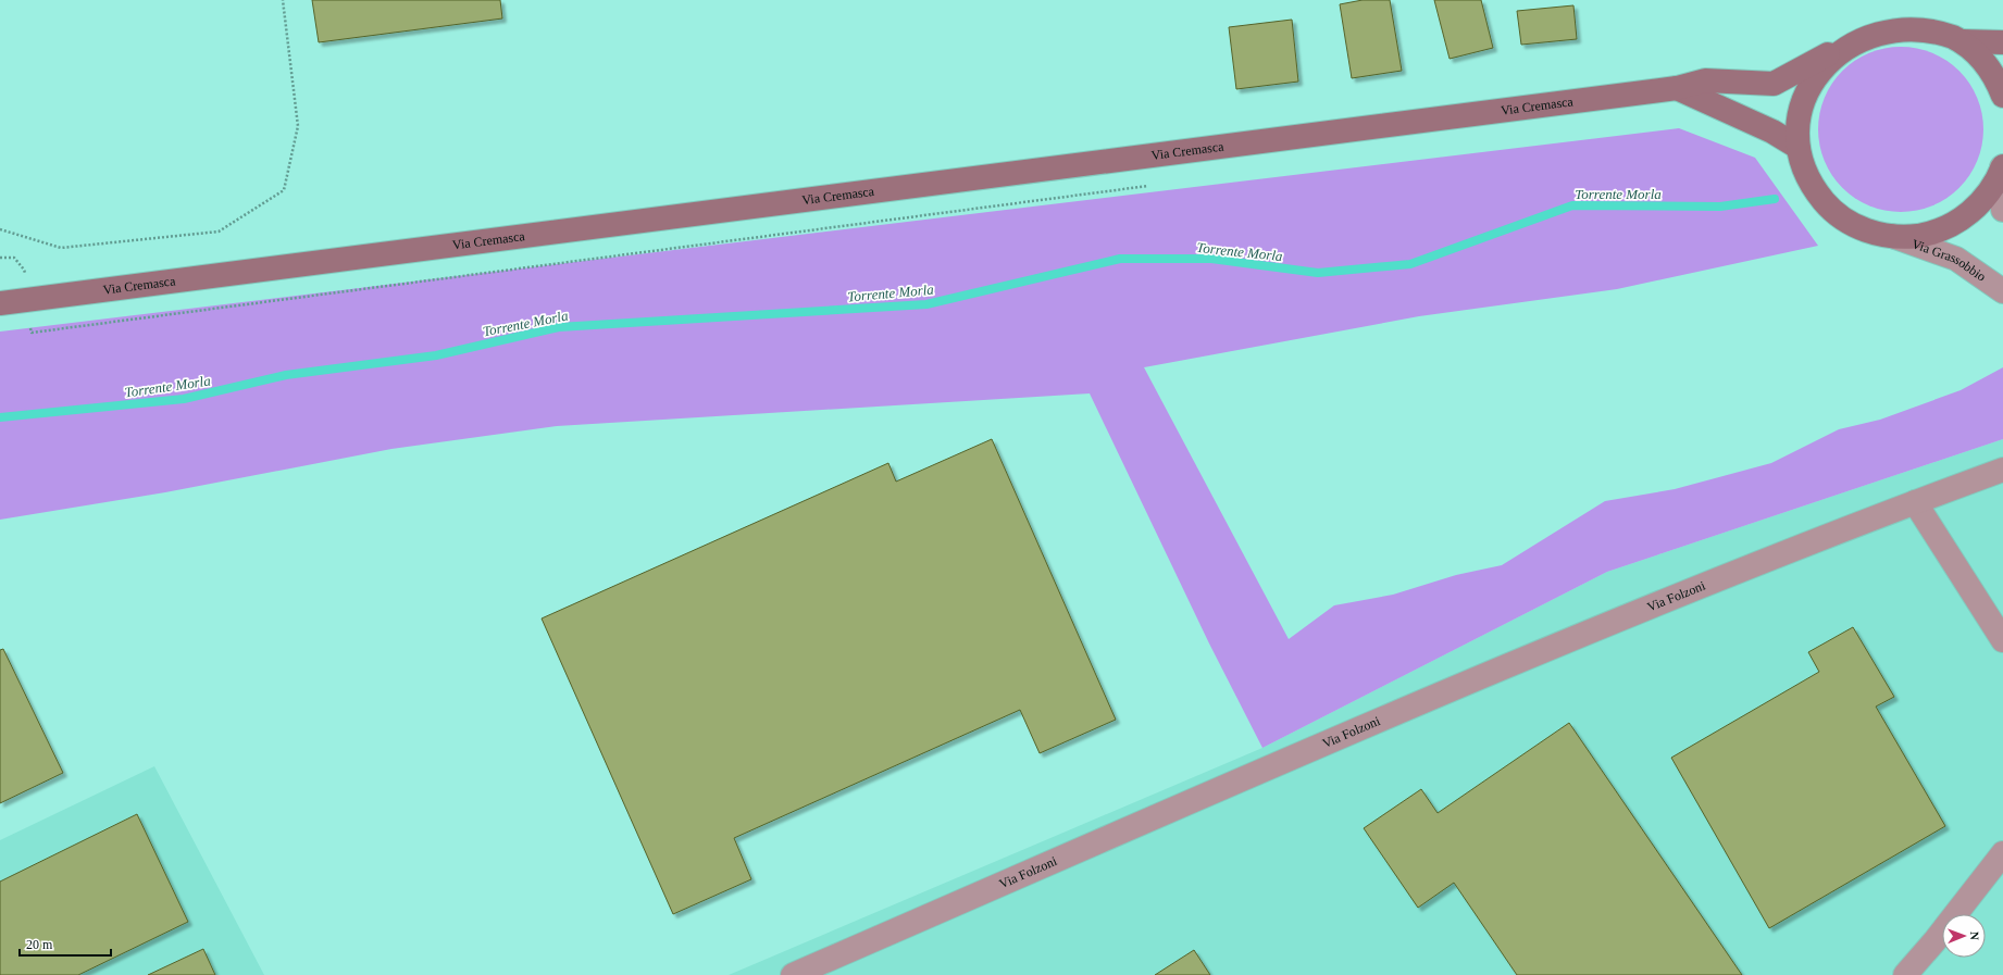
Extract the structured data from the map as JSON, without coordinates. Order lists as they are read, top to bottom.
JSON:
{
  "streets": {
    "main road": ["Via Cremasca"],
    "street": ["Via Grassobbio", "Via Folzoni"]
  },
  "water": ["Torrente Morla"],
  "scale_bar": "20 m",
  "north": "right"
}
